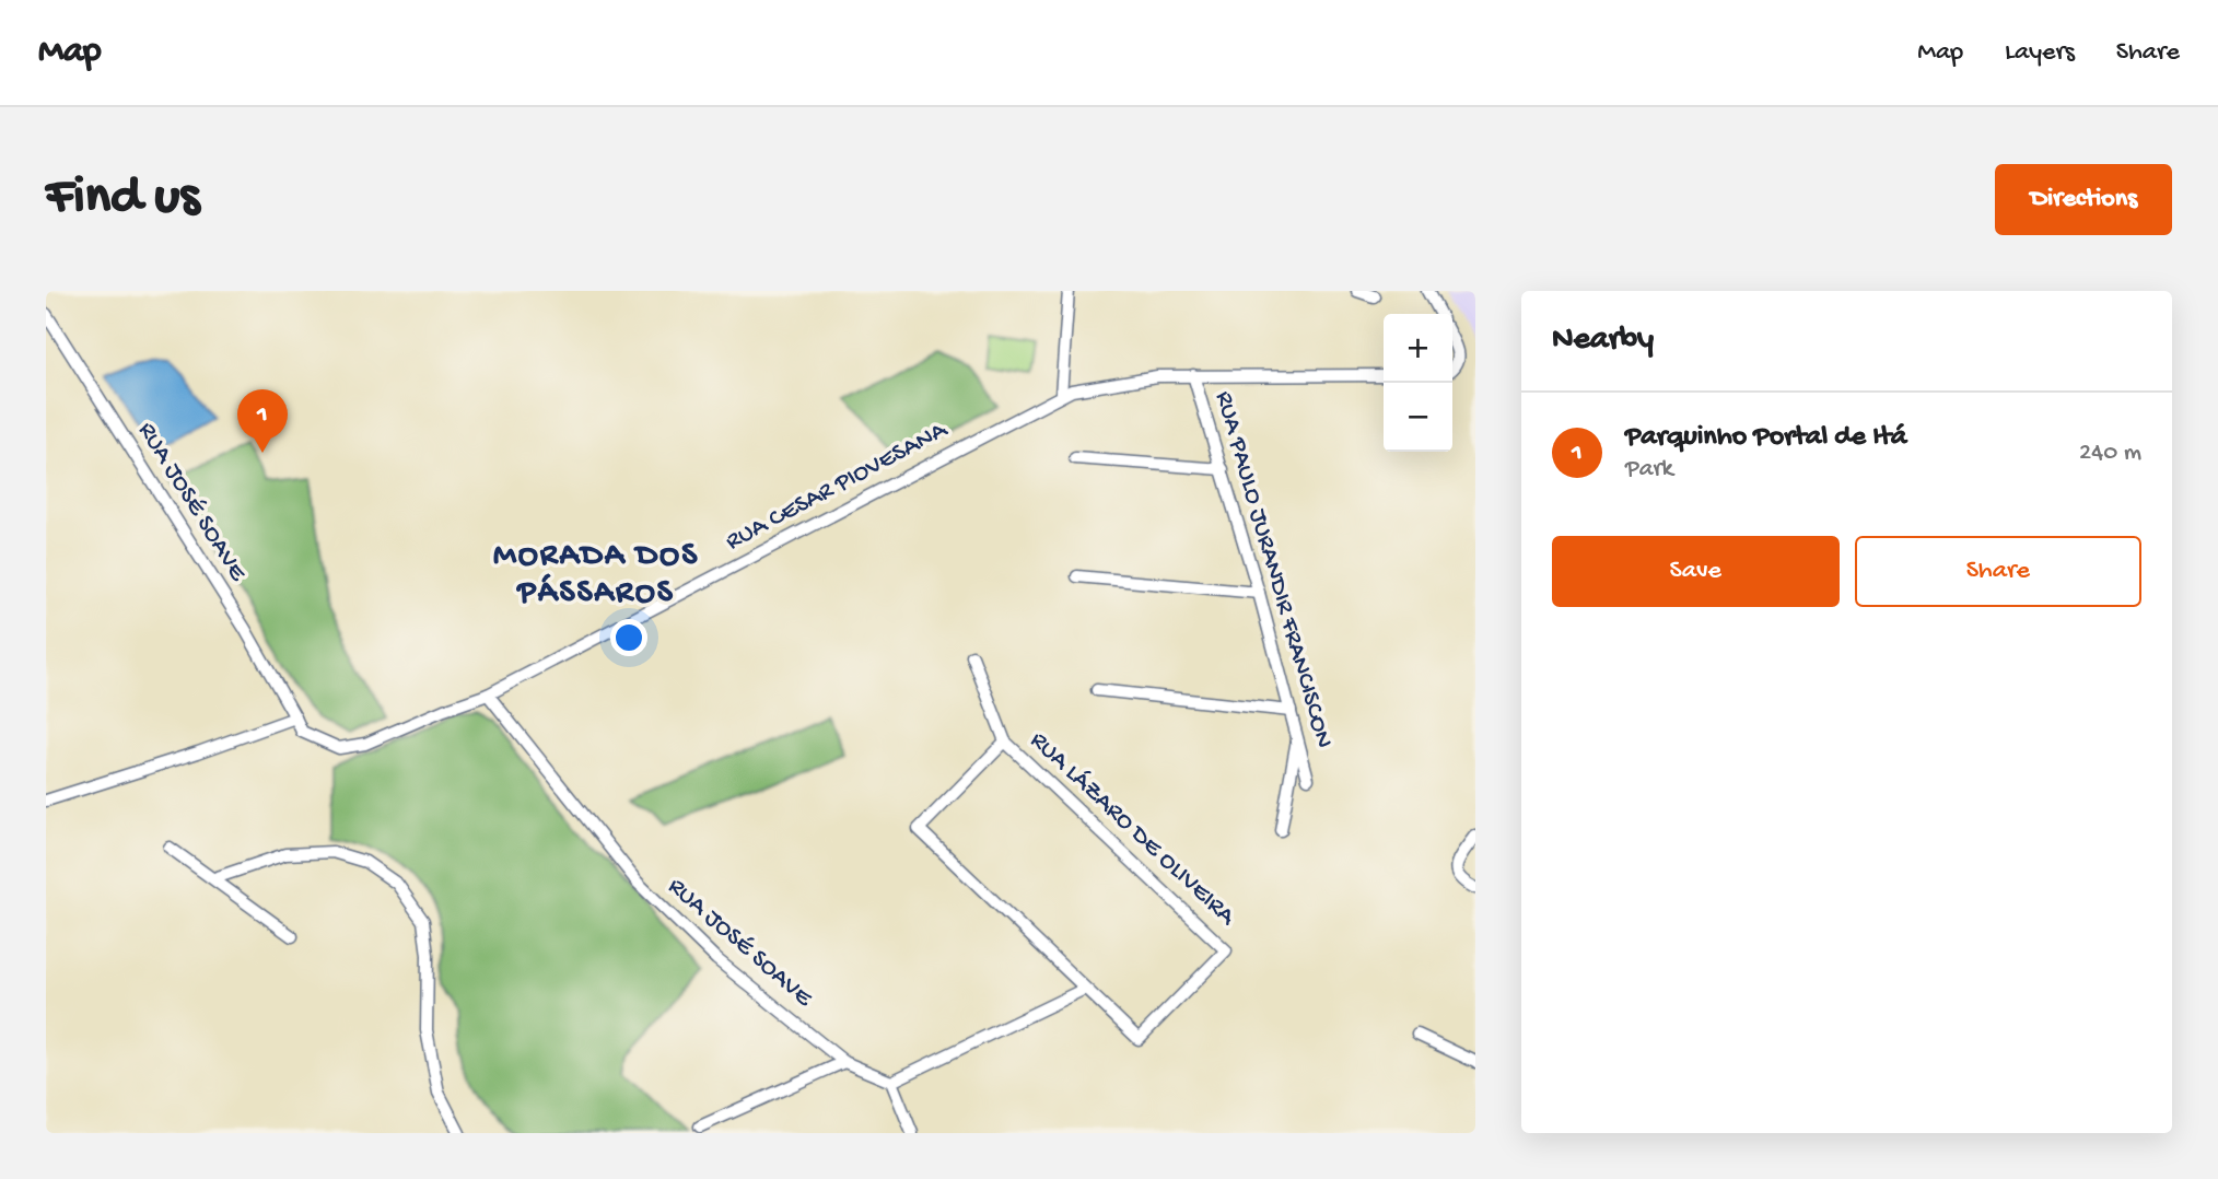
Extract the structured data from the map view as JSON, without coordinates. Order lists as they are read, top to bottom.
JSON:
{
  "streets": {
    "street": [
      "RUA CESAR PIOVESANA",
      "RUA JOSÉ SOAVE",
      "RUA PAULO JURANDIR FRANCISCON",
      "RUA LÁZARO DE OLIVEIRA"
    ]
  },
  "crossings": [
    ["RUA CESAR PIOVESANA", "RUA JOSÉ SOAVE"],
    ["RUA CESAR PIOVESANA", "RUA PAULO JURANDIR FRANCISCON"]
  ],
  "districts": ["MORADA DOS PÁSSAROS"],
  "page": {
    "header": "Map",
    "nav": ["Map", "Layers", "Share"],
    "buttons": [
      "Directions",
      ["Save", "Share"]
    ],
    "title": "Find us",
    "heading": "Nearby",
    "map_buttons": ["+", "−"],
    "pins": "1",
    "list": [
      {
        "mark": "1",
        "name": "Parquinho Portal de Itá",
        "note": "Park",
        "value": "240 m"
      }
    ]
  }
}
